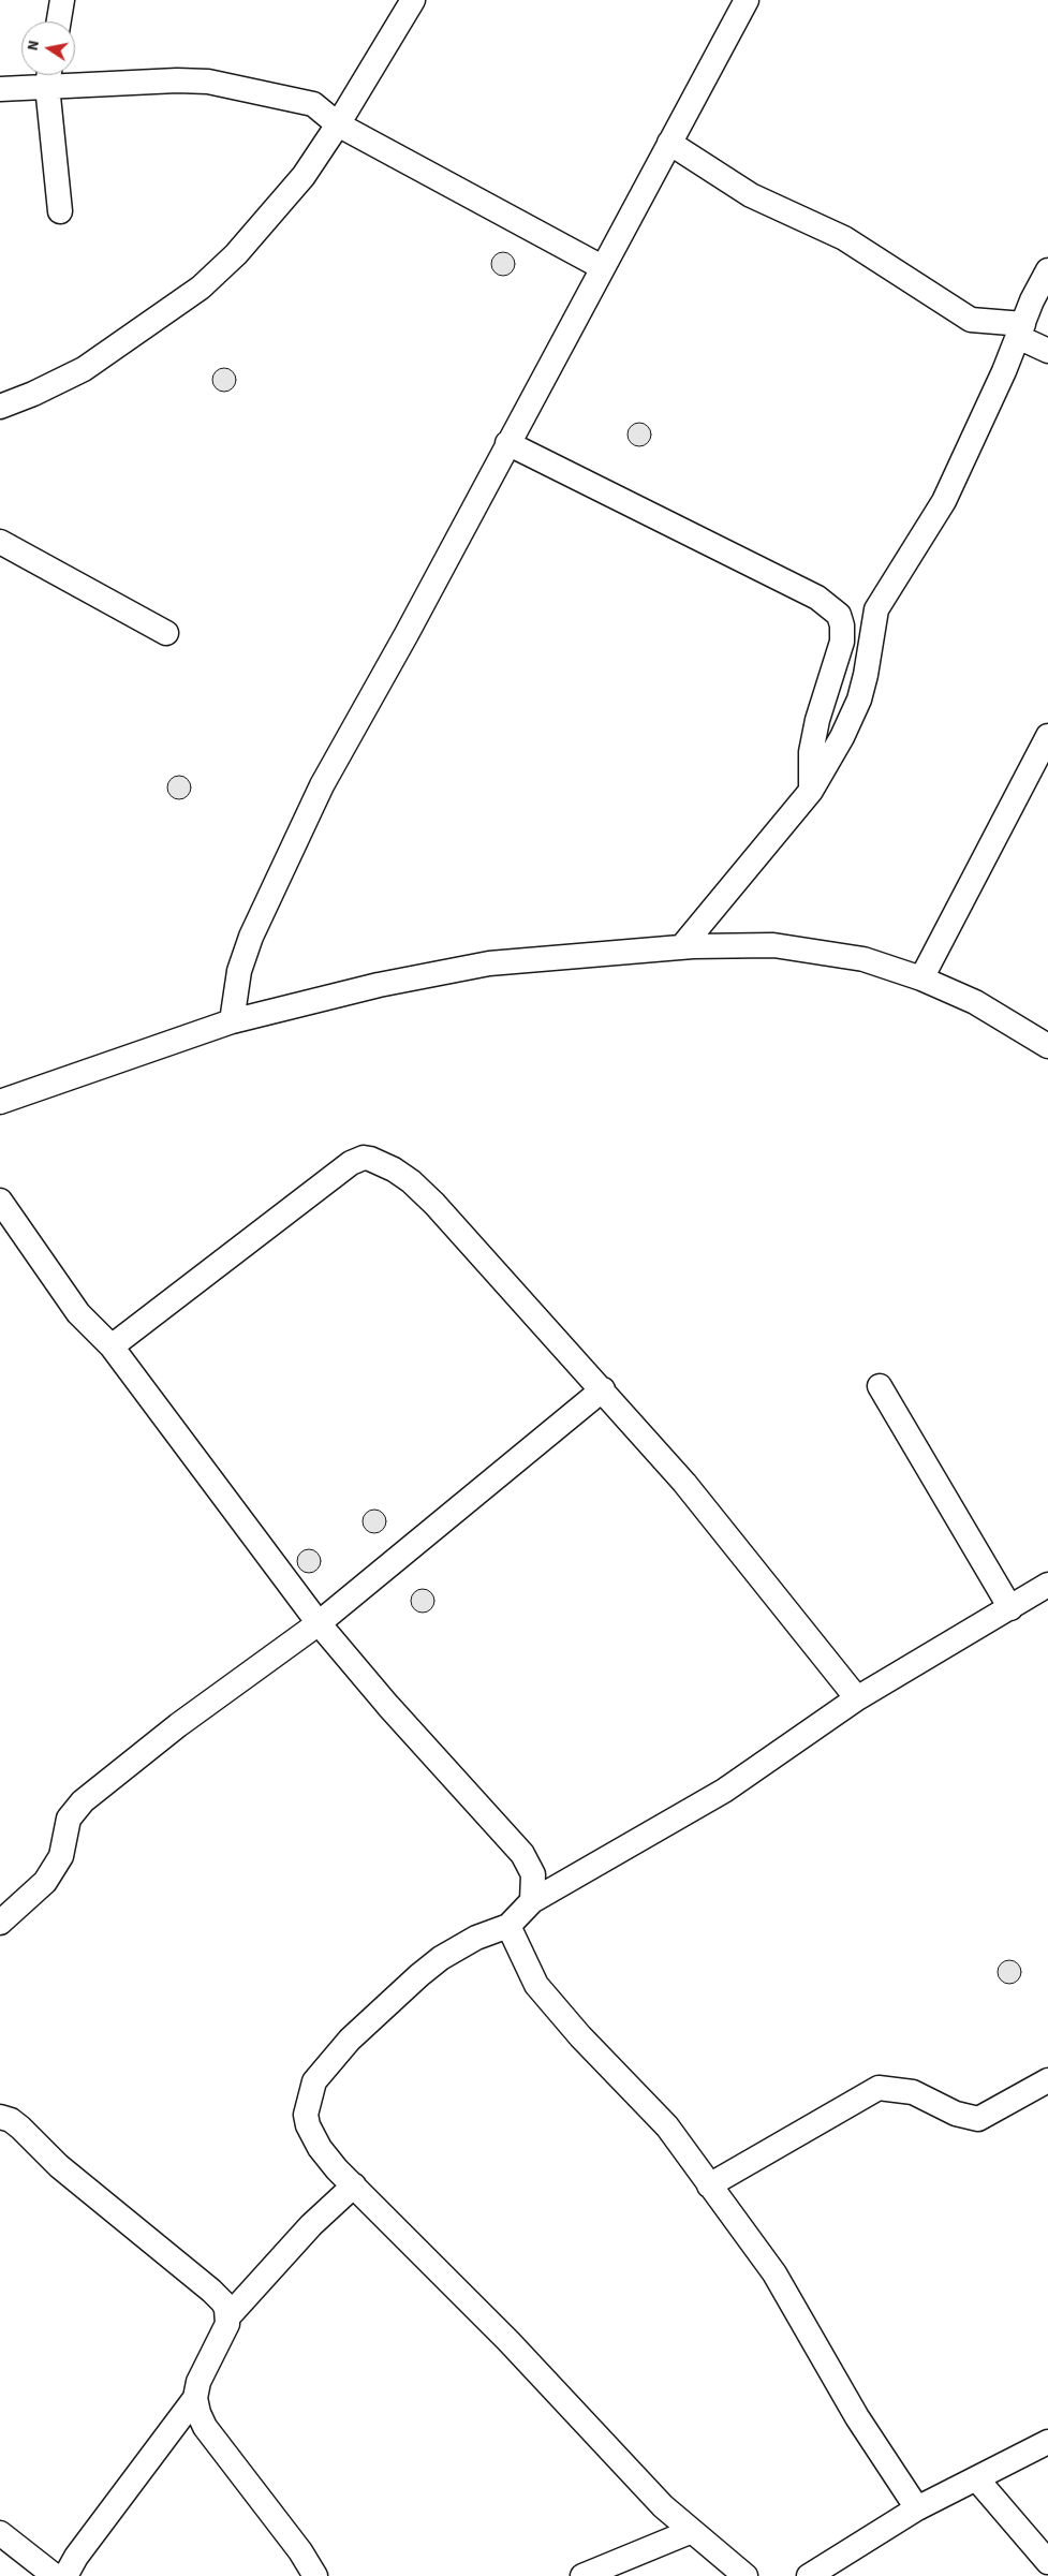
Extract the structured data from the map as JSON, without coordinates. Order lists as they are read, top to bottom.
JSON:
{
  "north": "left"
}
